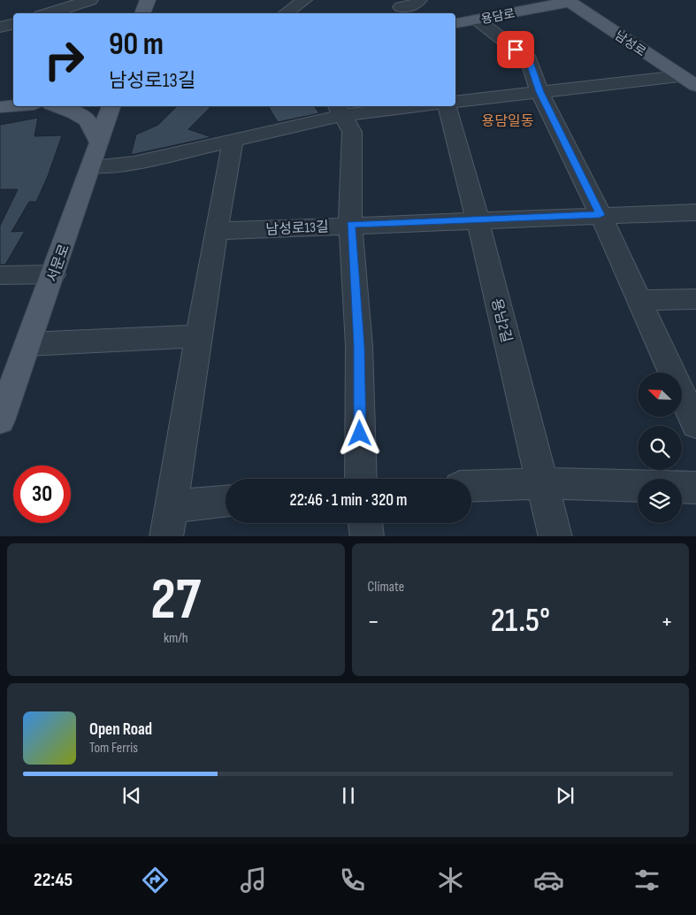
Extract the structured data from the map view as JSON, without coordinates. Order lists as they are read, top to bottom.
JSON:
{
  "streets": {
    "main road": ["용담로", "남성로", "서문로"],
    "street": ["남성로13길", "용남2길"]
  },
  "crossings": [
    ["용담로", "남성로"],
    ["남성로13길", "용남2길"]
  ],
  "districts": ["용담일동"],
  "north": "top left",
  "page": {
    "turn": ["90 m", "남성로13길"],
    "limit": "30",
    "trip": "22:46 · 1 min · 320 m",
    "tile": [
      ["27", "km/h"],
      "Climate"
    ],
    "heat": ["−", "21.5°", "+"],
    "song": ["Open Road", "Tom Ferris"],
    "tabs": "22:45"
  }
}
